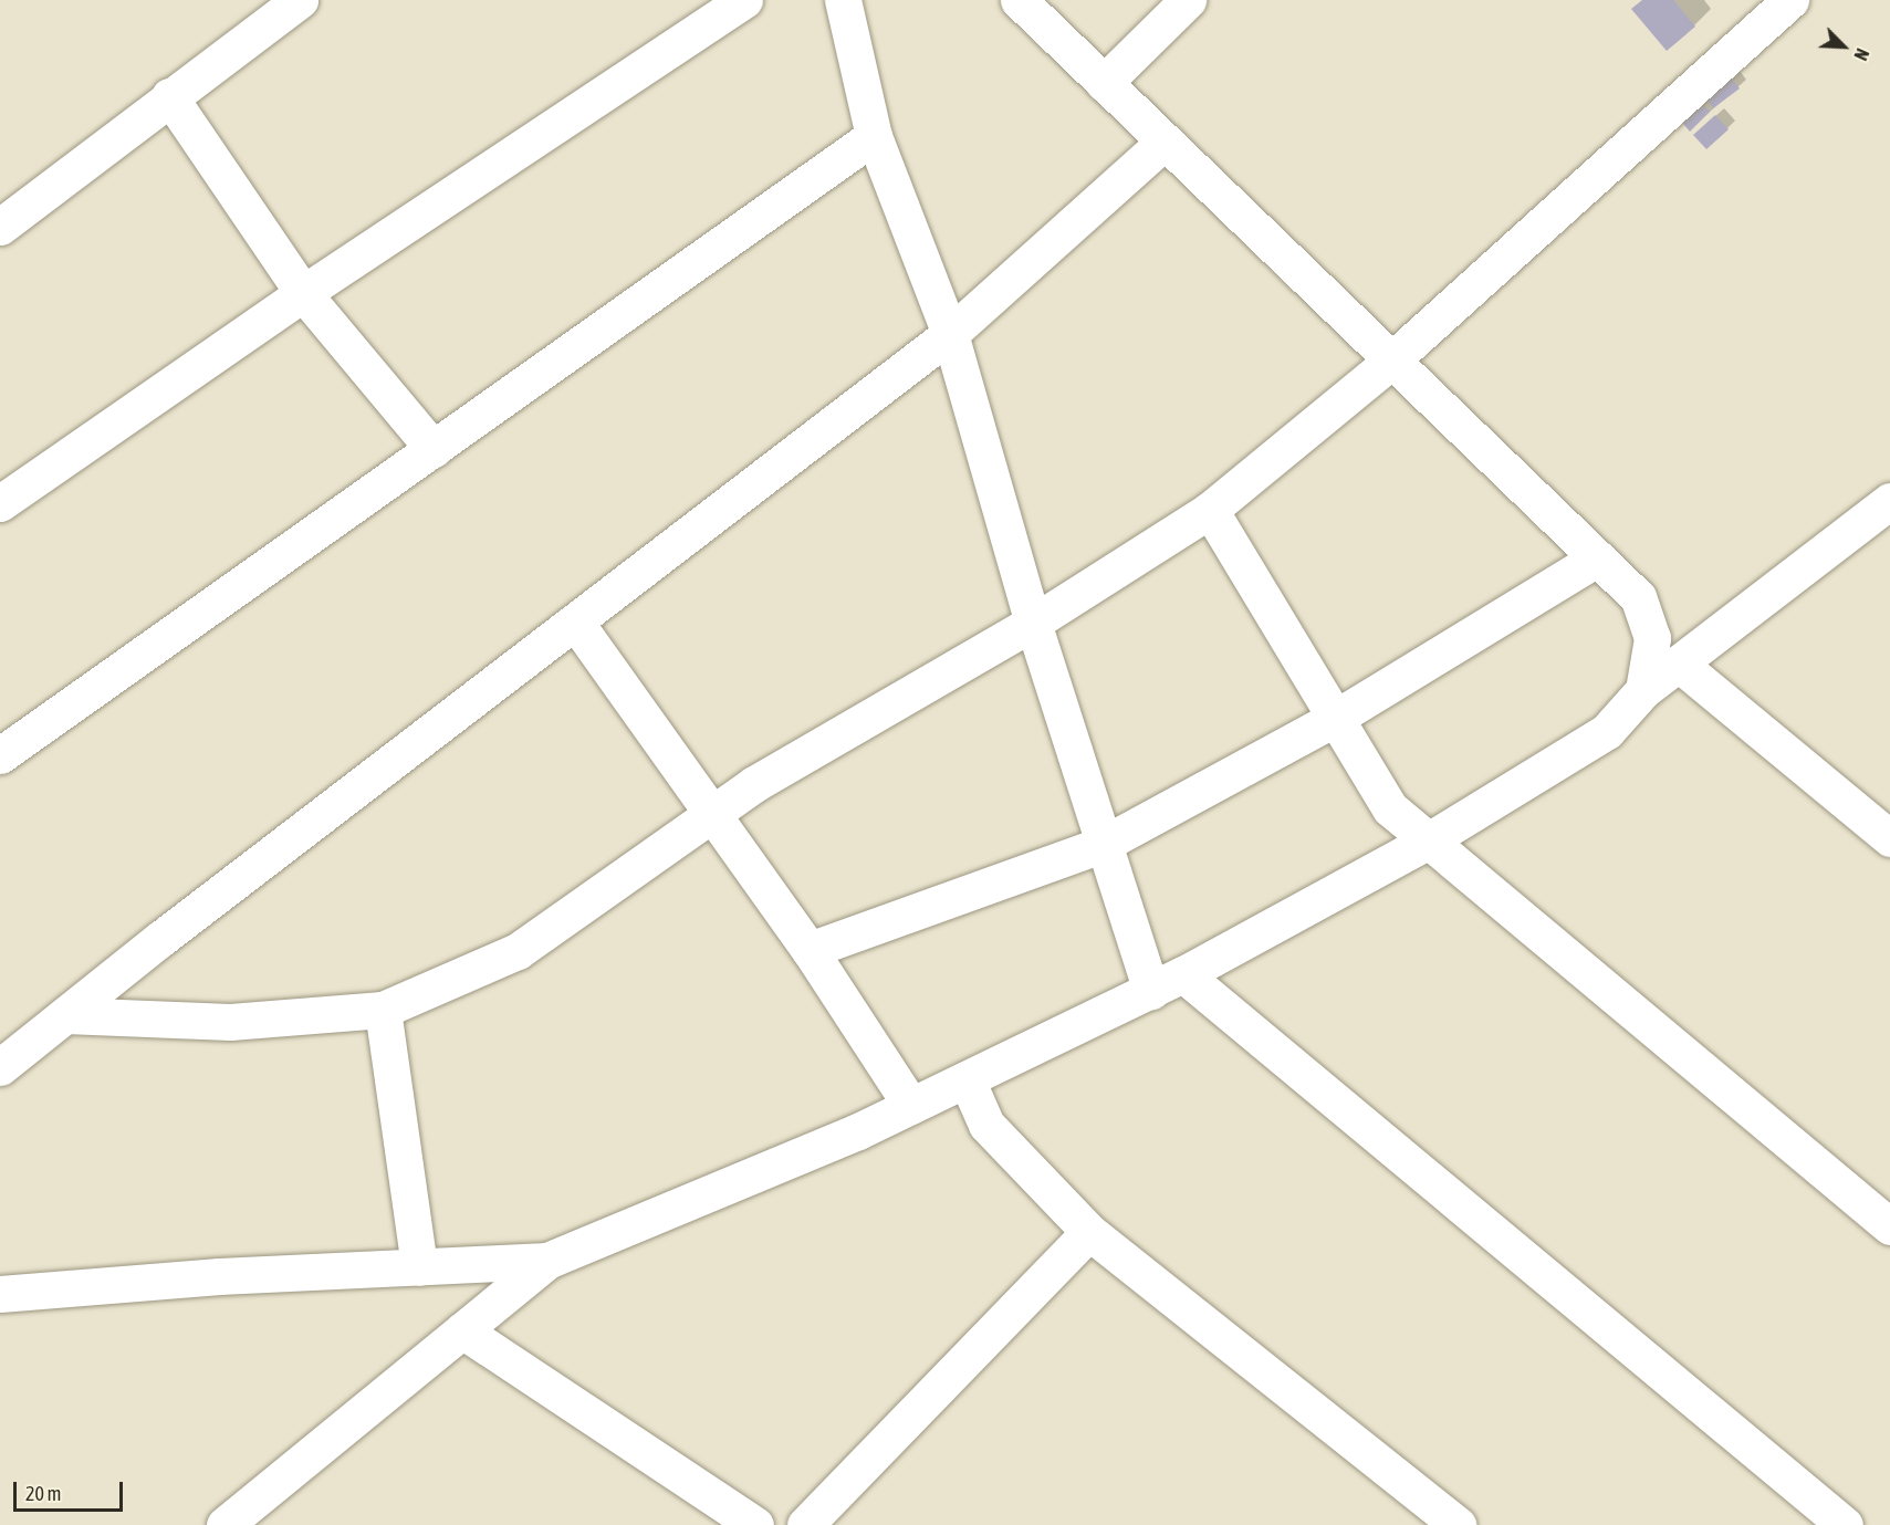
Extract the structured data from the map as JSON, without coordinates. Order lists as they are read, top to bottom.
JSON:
{
  "scale_bar": "20 m",
  "north": "bottom right"
}
